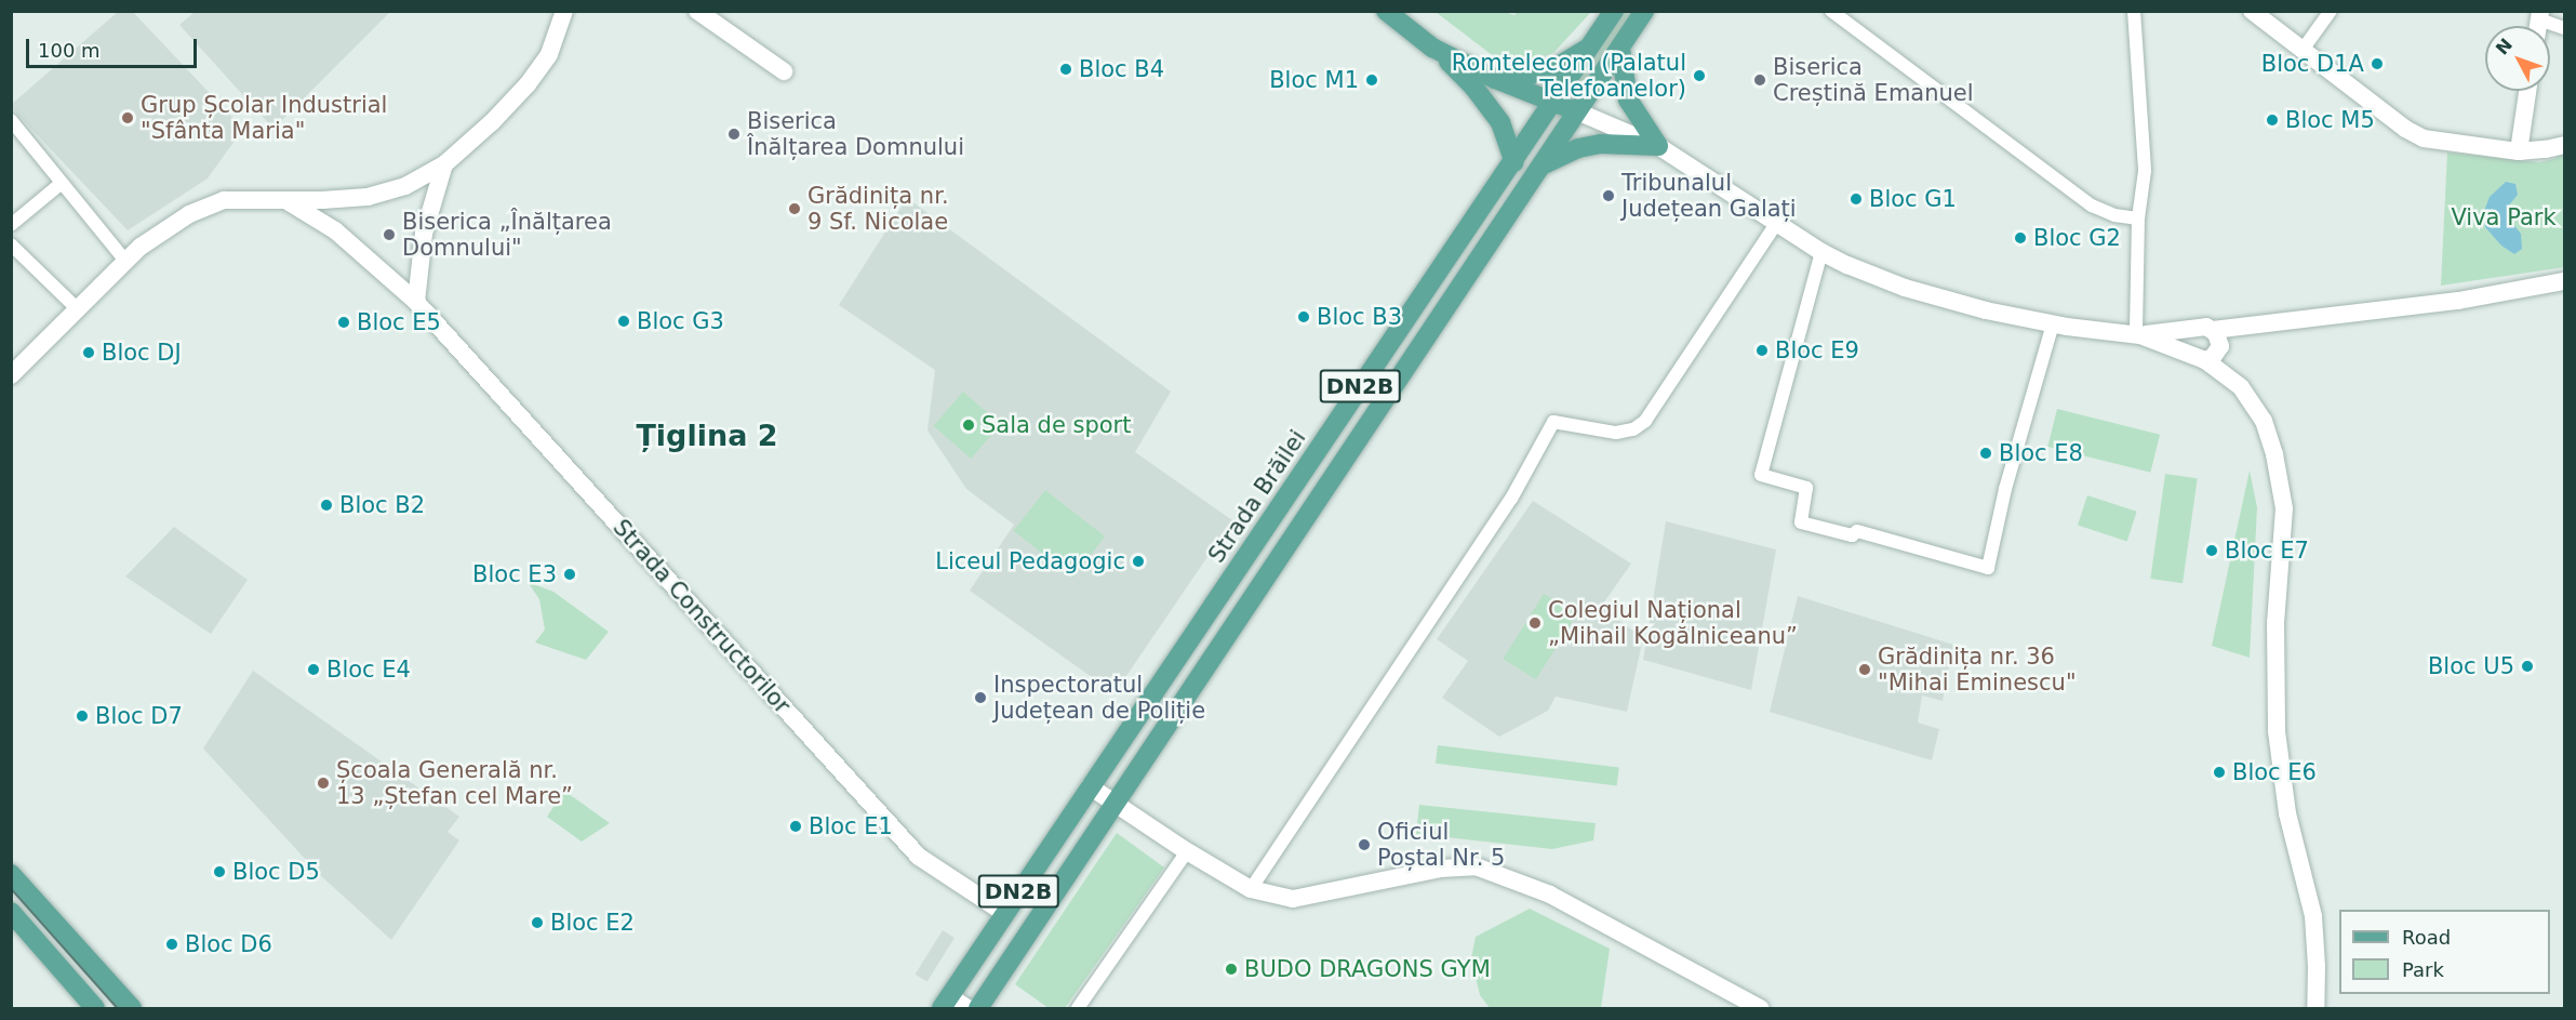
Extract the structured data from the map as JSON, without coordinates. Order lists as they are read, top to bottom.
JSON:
{
  "streets": {
    "main road": ["DN2B", "Strada Brăilei"],
    "street": ["Strada Constructorilor"]
  },
  "crossings": [
    ["Strada Brăilei", "Strada Constructorilor"]
  ],
  "districts": ["Țiglina 2"],
  "parks": ["Viva Park"],
  "places": [
    "Bloc D1A",
    "Bloc B4",
    "Romtelecom (Palatul Telefoanelor)",
    "Bloc M1",
    "Biserica Creștină Emanuel",
    "Grup Școlar Industrial \"Sfânta Maria\"",
    "Bloc M5",
    "Biserica Înălțarea Domnului",
    "Tribunalul Județean Galați",
    "Bloc G1",
    "Grădinița nr. 9 Sf. Nicolae",
    "Biserica „Înălțarea Domnului\"",
    "Bloc G2",
    "Bloc B3",
    "Bloc G3",
    "Bloc E5",
    "Bloc E9",
    "Bloc DJ",
    "Sala de sport",
    "Bloc E8",
    "Bloc B2",
    "Bloc E7",
    "Liceul Pedagogic",
    "Bloc E3",
    "Colegiul Național „Mihail Kogălniceanu”",
    "Bloc U5",
    "Bloc E4",
    "Grădinița nr. 36 \"Mihai Eminescu\"",
    "Inspectoratul Județean de Poliție",
    "Bloc D7",
    "Bloc E6",
    "Școala Generală nr. 13 „Ștefan cel Mare”",
    "Bloc E1",
    "Oficiul Poștal Nr. 5",
    "Bloc D5",
    "Bloc E2",
    "Bloc D6",
    "BUDO DRAGONS GYM"
  ],
  "legend": ["Road", "Park"],
  "scale_bar": "100 m",
  "north": "top left"
}
